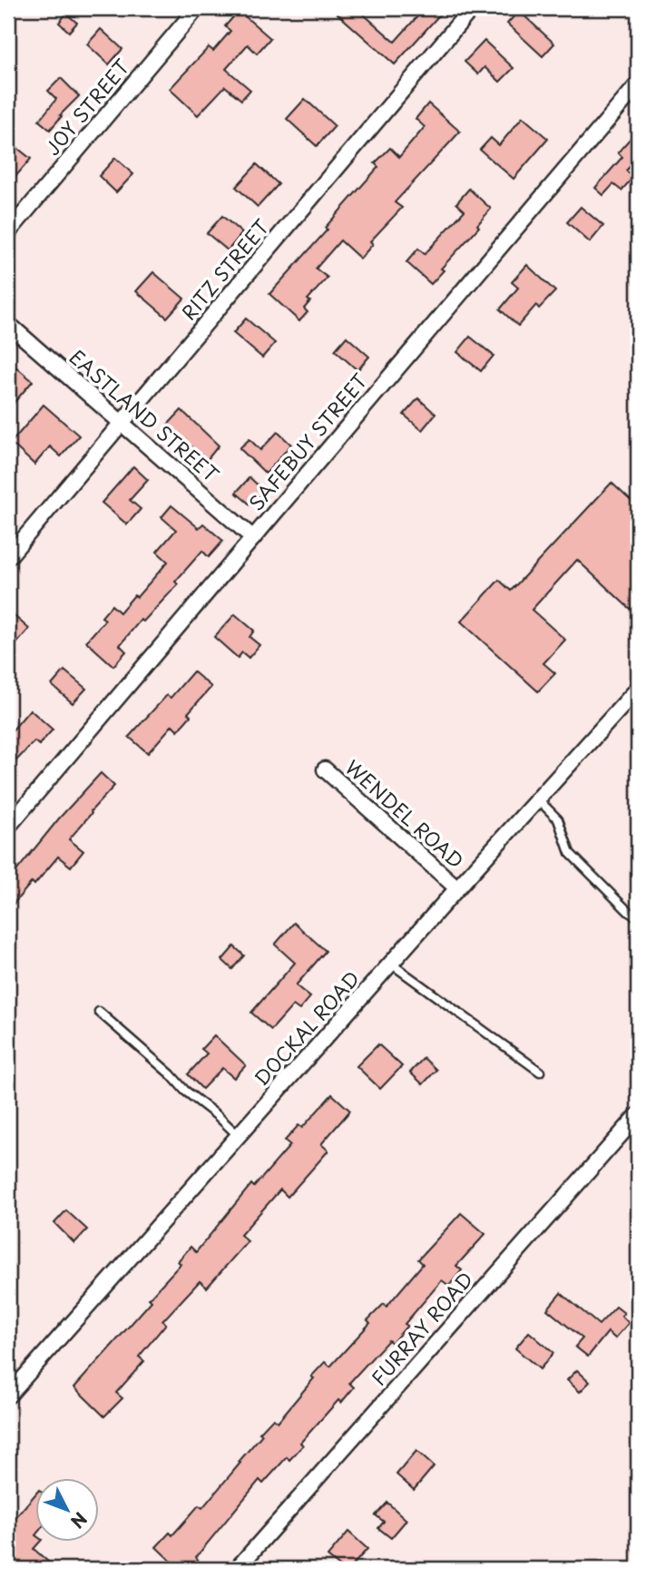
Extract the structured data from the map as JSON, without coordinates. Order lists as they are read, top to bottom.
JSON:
{
  "streets": {
    "street": [
      "JOY STREET",
      "RITZ STREET",
      "EASTLAND STREET",
      "SAFEBUY STREET",
      "WENDEL ROAD",
      "DOCKAL ROAD",
      "FURRAY ROAD"
    ]
  },
  "crossings": [
    ["RITZ STREET", "EASTLAND STREET"],
    ["EASTLAND STREET", "SAFEBUY STREET"],
    ["WENDEL ROAD", "DOCKAL ROAD"]
  ],
  "north": "bottom right"
}
